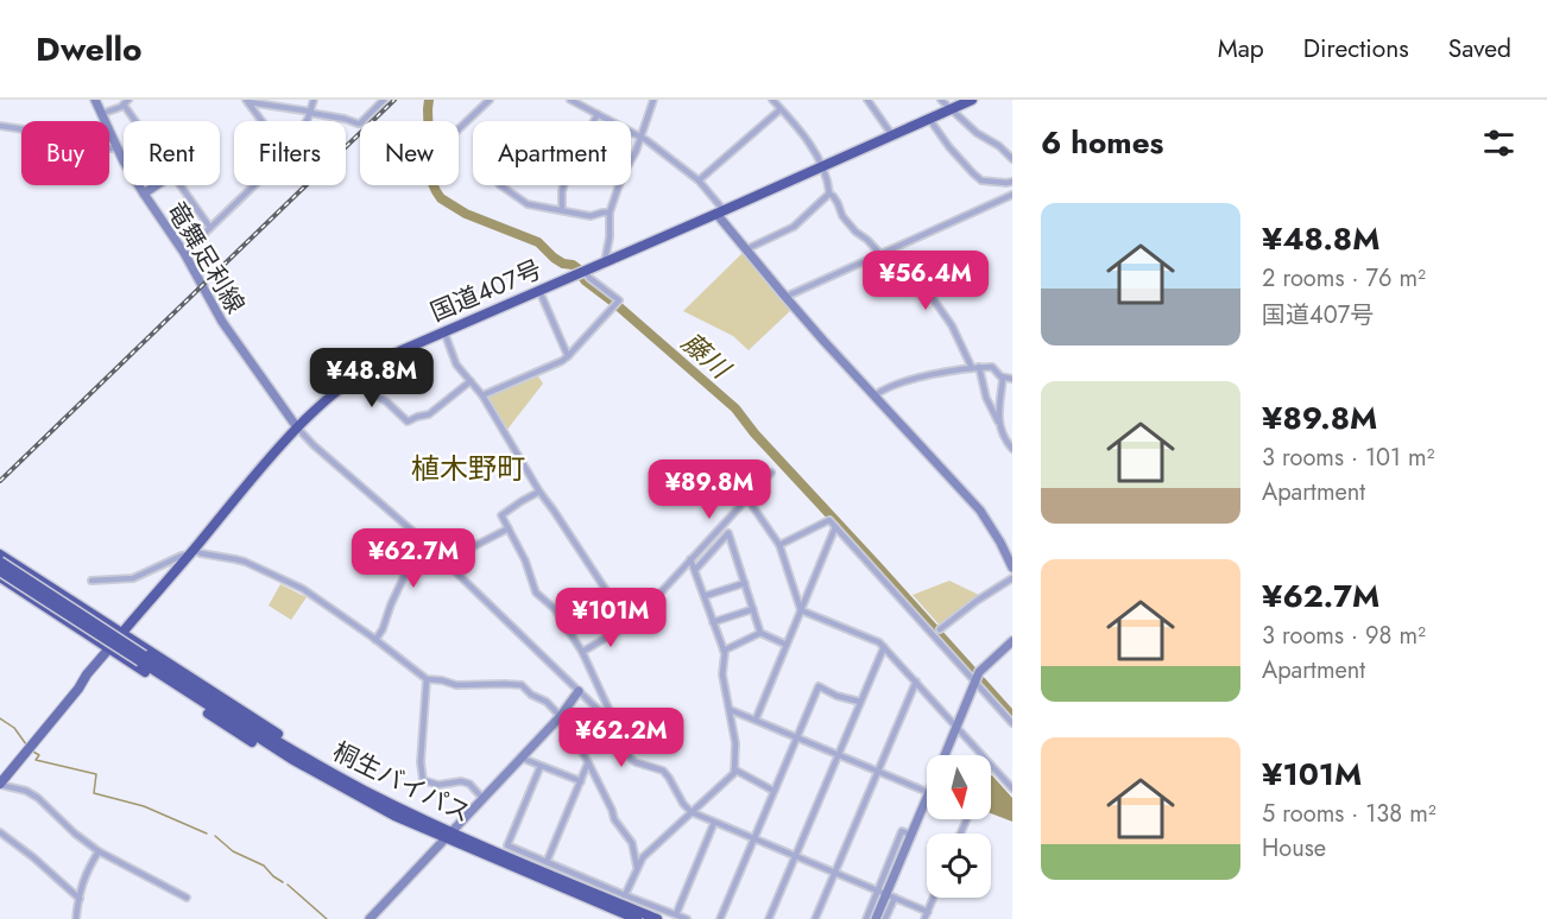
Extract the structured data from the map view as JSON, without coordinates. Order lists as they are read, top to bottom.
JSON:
{
  "streets": {
    "highway": ["国道407号", "桐生バイパス"],
    "street": ["竜舞足利線"]
  },
  "crossings": [
    ["竜舞足利線", "国道407号"]
  ],
  "districts": ["植木野町"],
  "water": ["藤川"],
  "north": "bottom",
  "page": {
    "header": "Dwello",
    "nav": ["Map", "Directions", "Saved"],
    "heading": "6 homes",
    "chip": [
      "Buy",
      "Rent",
      "Filters",
      "New",
      "Apartment"
    ],
    "list": [
      {
        "name": "¥48.8M",
        "note": "2 rooms · 76 m² · 国道407号"
      },
      {
        "name": "¥89.8M",
        "note": "3 rooms · 101 m² · Apartment"
      },
      {
        "name": "¥62.7M",
        "note": "3 rooms · 98 m² · Apartment"
      },
      {
        "name": "¥101M",
        "note": "5 rooms · 138 m² · House"
      }
    ],
    "price": [
      "¥56.4M",
      "¥48.8M",
      "¥89.8M",
      "¥62.7M",
      "¥101M",
      "¥62.2M"
    ]
  }
}
